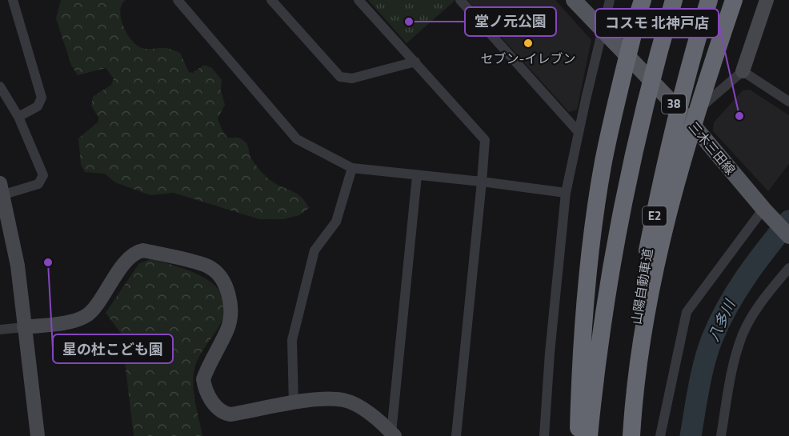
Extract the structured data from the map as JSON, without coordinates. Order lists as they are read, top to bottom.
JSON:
{
  "streets": {
    "highway": ["E2", "山陽自動車道"],
    "main road": ["38", "三木三田線"]
  },
  "water": ["八多川"],
  "places": [
    "堂ノ元公園",
    "セブン-イレブン",
    "コスモ 北神戸店",
    "星の杜こども園"
  ]
}
